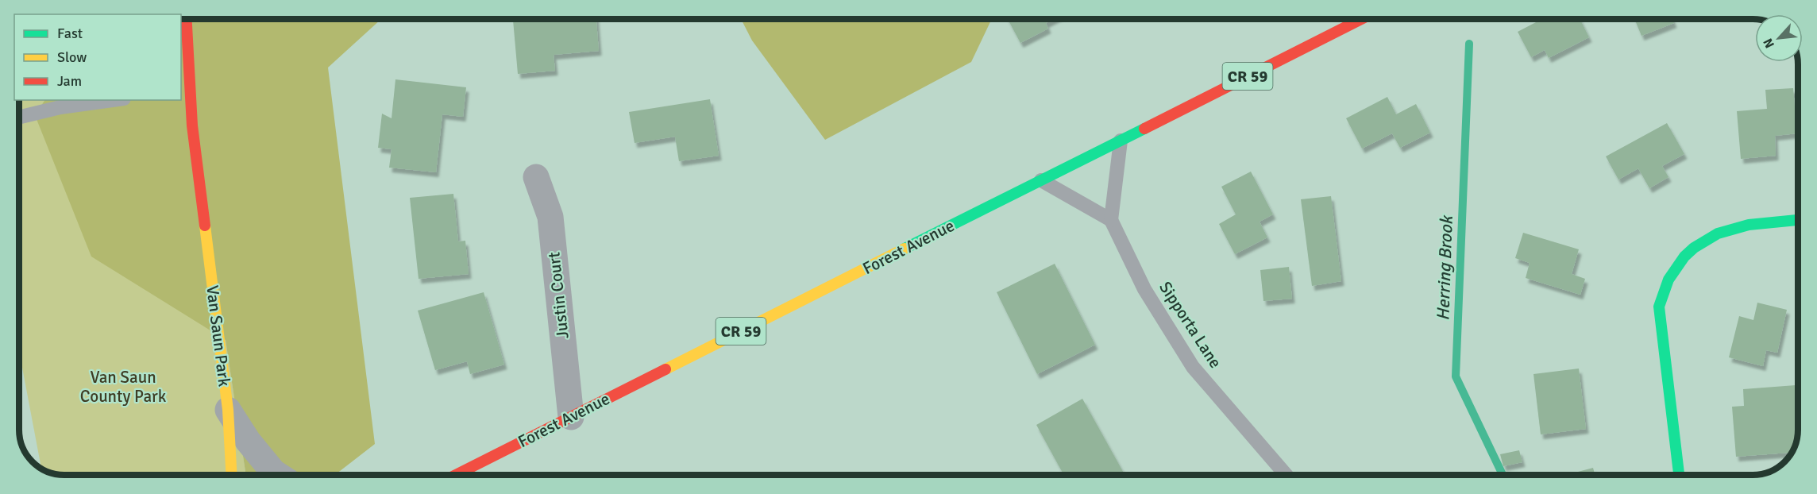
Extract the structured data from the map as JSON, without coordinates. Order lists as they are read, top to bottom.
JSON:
{
  "streets": {
    "main road": ["CR 59", "Forest Avenue", "Van Saun Park"],
    "street": ["Justin Court"],
    "lane": ["Sipporta Lane"]
  },
  "crossings": [
    ["Forest Avenue", "Justin Court"]
  ],
  "water": ["Herring Brook"],
  "parks": ["Van Saun County Park"],
  "legend": ["Fast", "Slow", "Jam"],
  "north": "bottom left"
}
